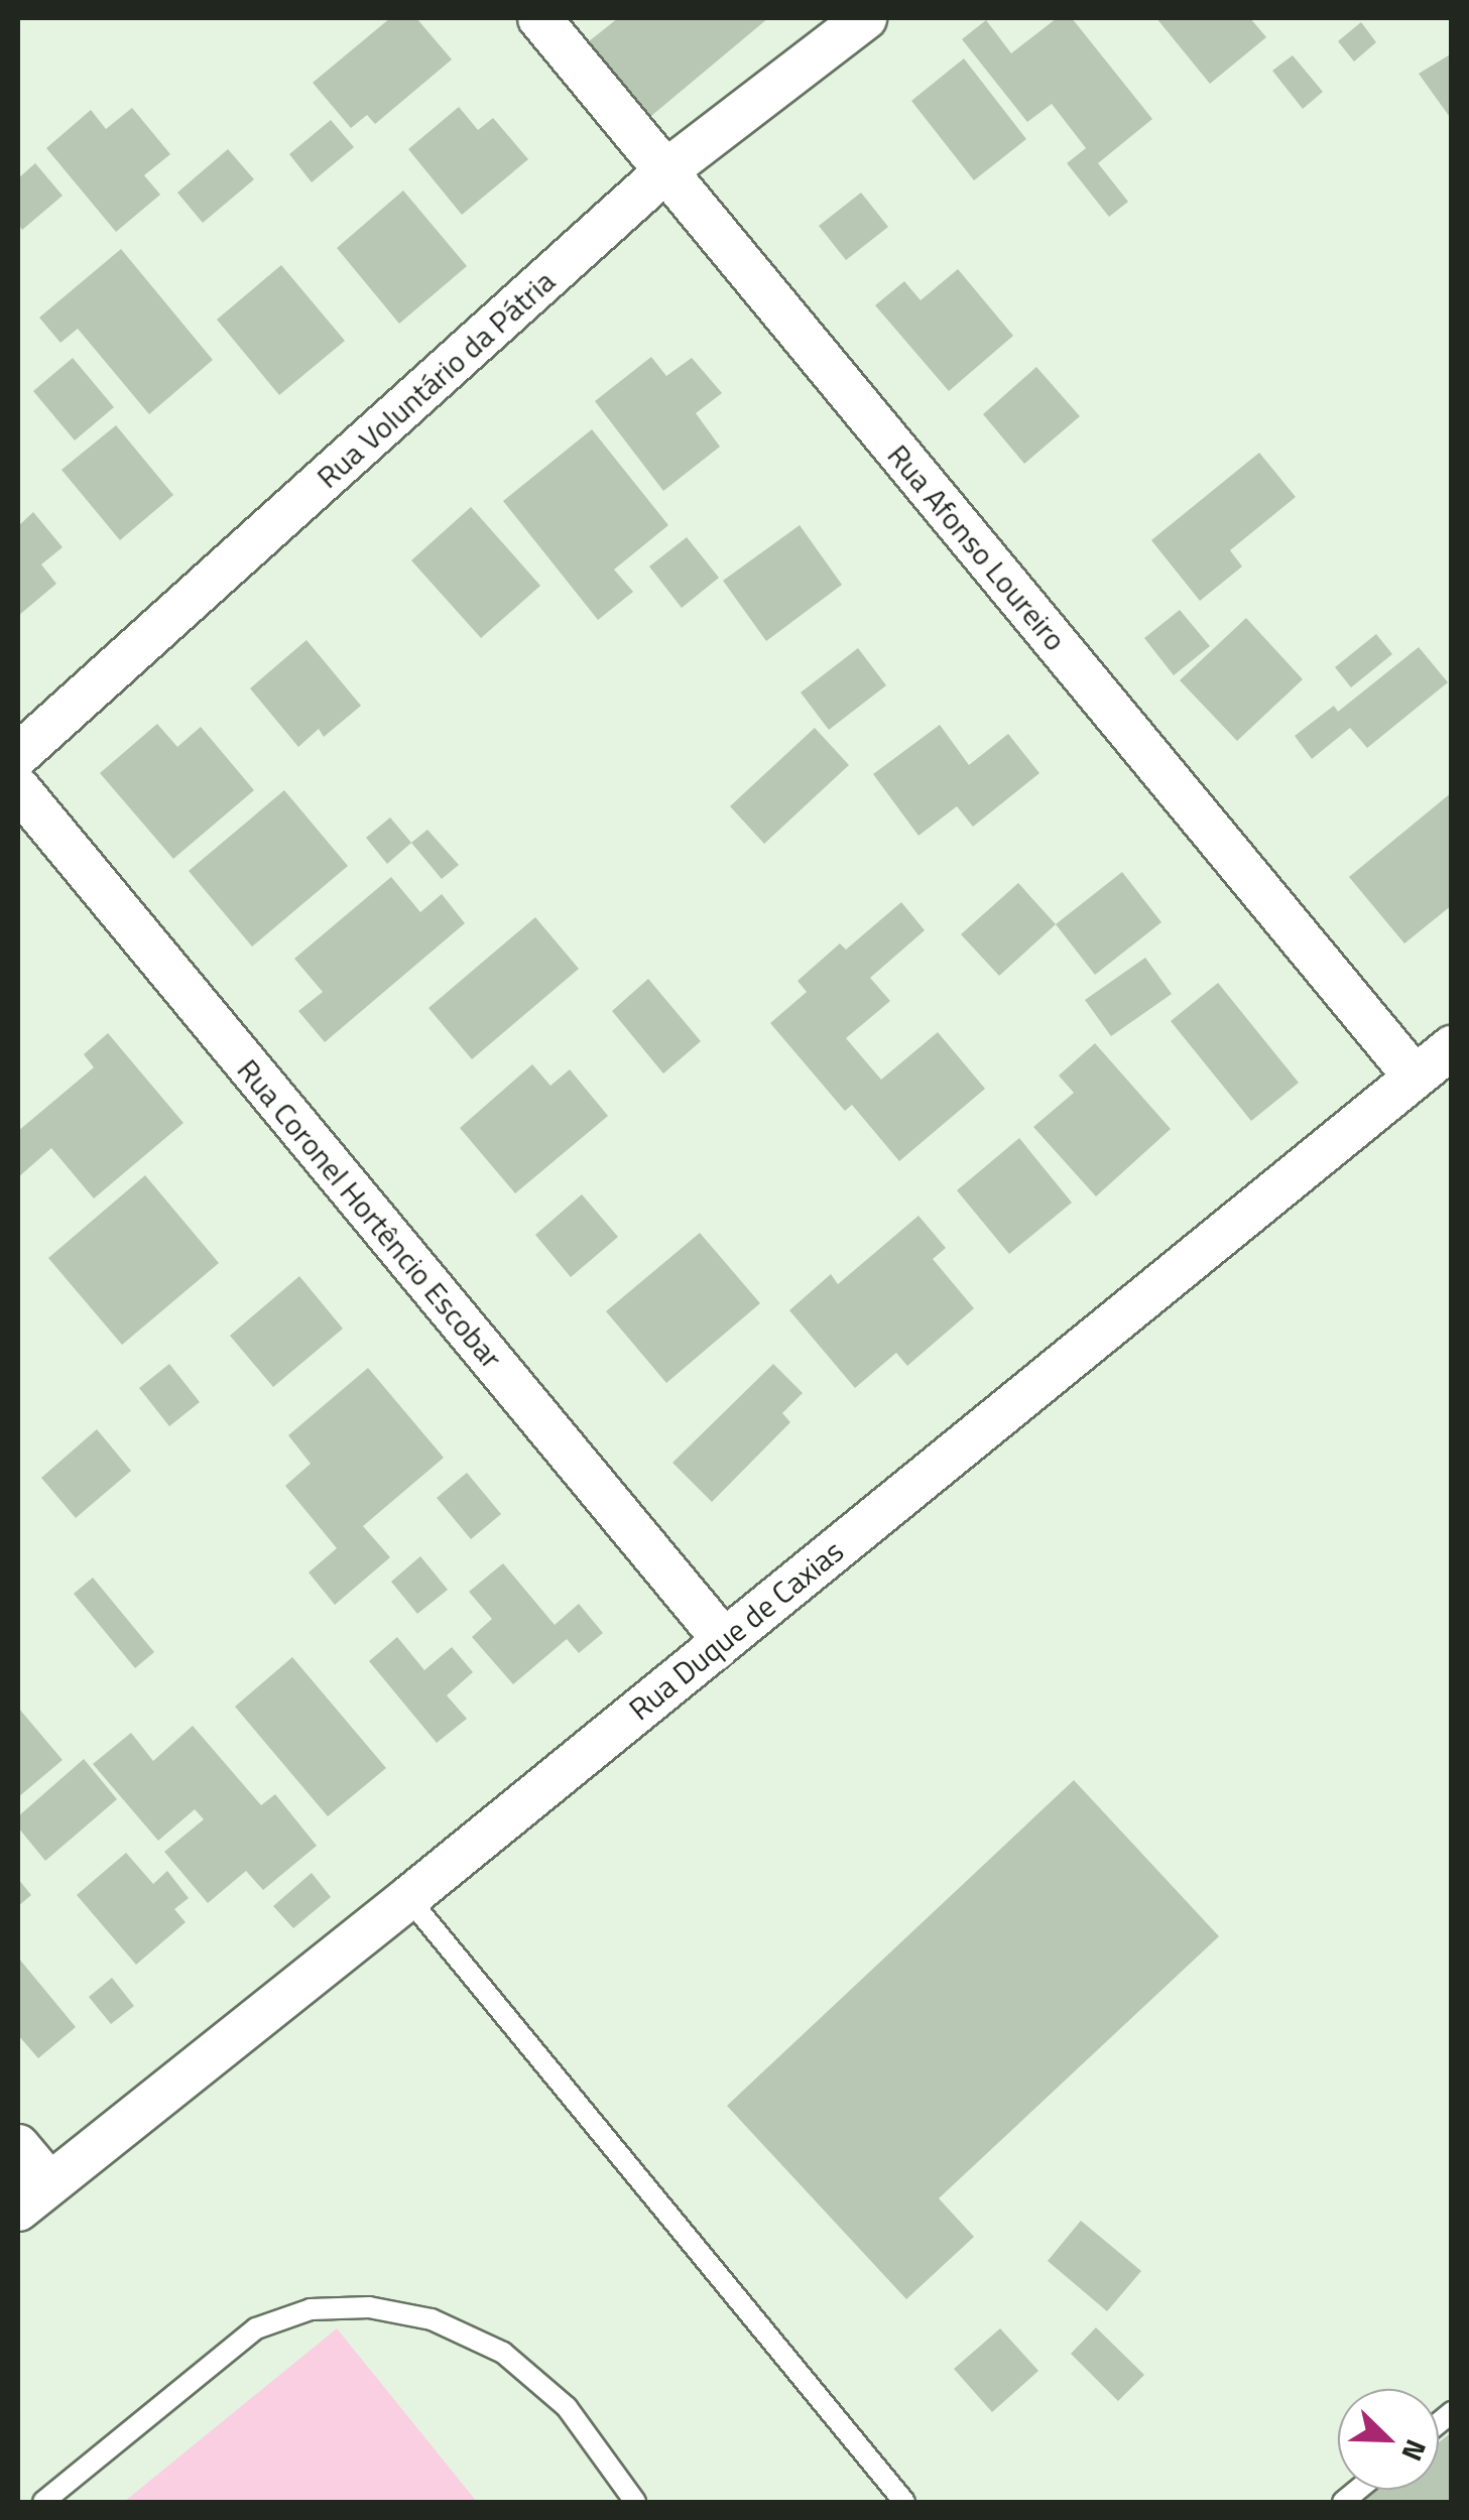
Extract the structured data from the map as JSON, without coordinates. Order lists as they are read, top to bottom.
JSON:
{
  "streets": {
    "street": [
      "Rua Voluntário da Pátria",
      "Rua Afonso Loureiro",
      "Rua Coronel Hortêncio Escobar",
      "Rua Duque de Caxias"
    ]
  },
  "crossings": [
    ["Rua Voluntário da Pátria", "Rua Afonso Loureiro"],
    ["Rua Afonso Loureiro", "Rua Duque de Caxias"],
    ["Rua Coronel Hortêncio Escobar", "Rua Duque de Caxias"]
  ],
  "north": "bottom right"
}
